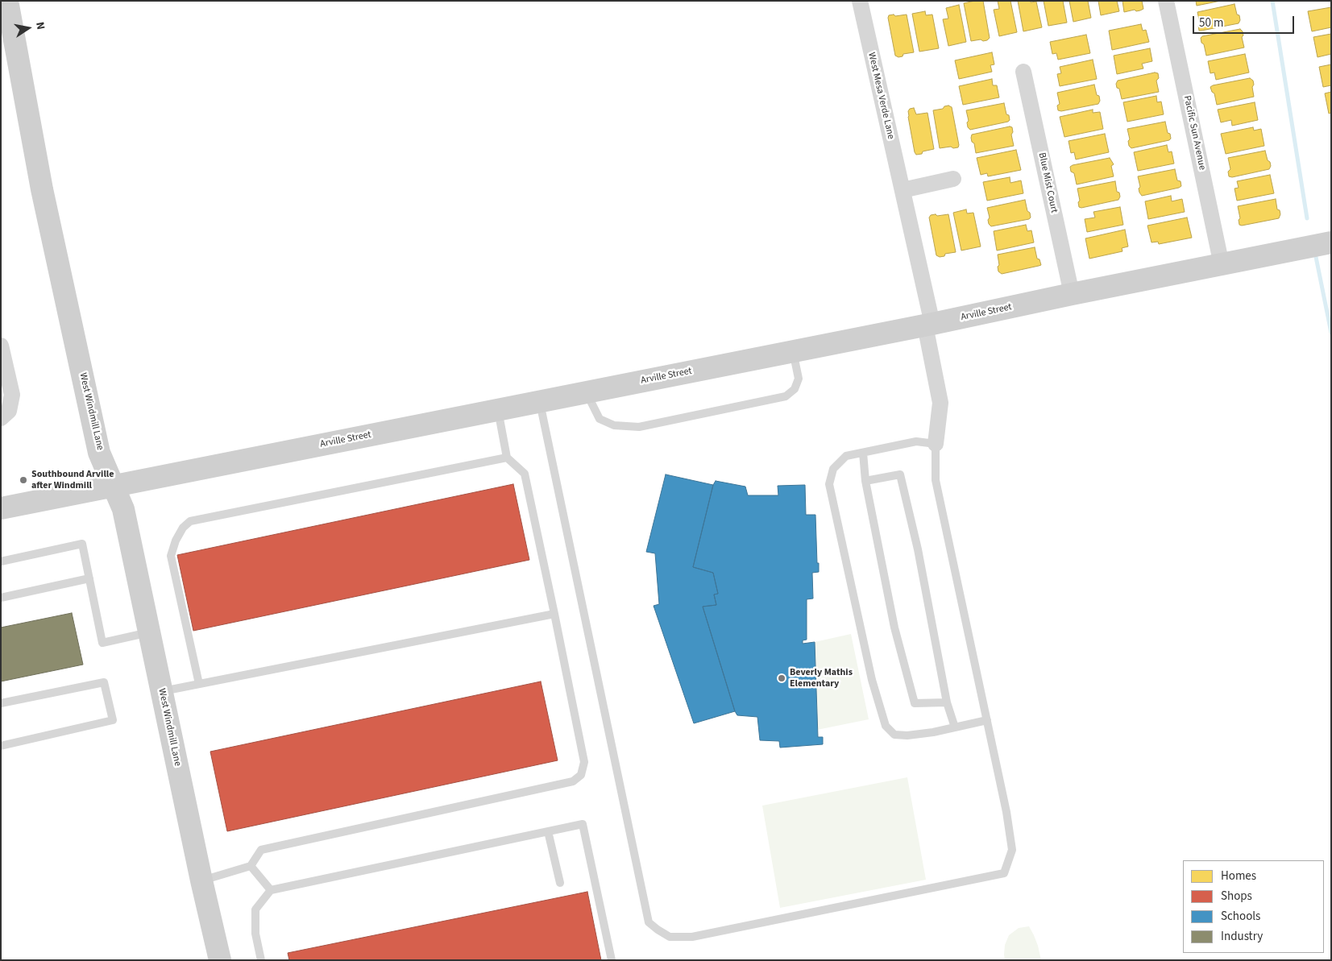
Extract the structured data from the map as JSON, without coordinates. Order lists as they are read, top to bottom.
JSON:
{
  "streets": {
    "street": [
      "West Mesa Verde Lane",
      "Pacific Sun Avenue",
      "Blue Mist Court",
      "Arville Street",
      "West Windmill Lane"
    ]
  },
  "crossings": [
    ["West Mesa Verde Lane", "Arville Street"],
    ["Pacific Sun Avenue", "Arville Street"],
    ["Blue Mist Court", "Arville Street"],
    ["Arville Street", "West Windmill Lane"]
  ],
  "places": ["Southbound Arville after Windmill", "Beverly Mathis Elementary"],
  "legend": [
    "Homes",
    "Shops",
    "Schools",
    "Industry"
  ],
  "scale_bar": "50 m",
  "north": "right"
}
